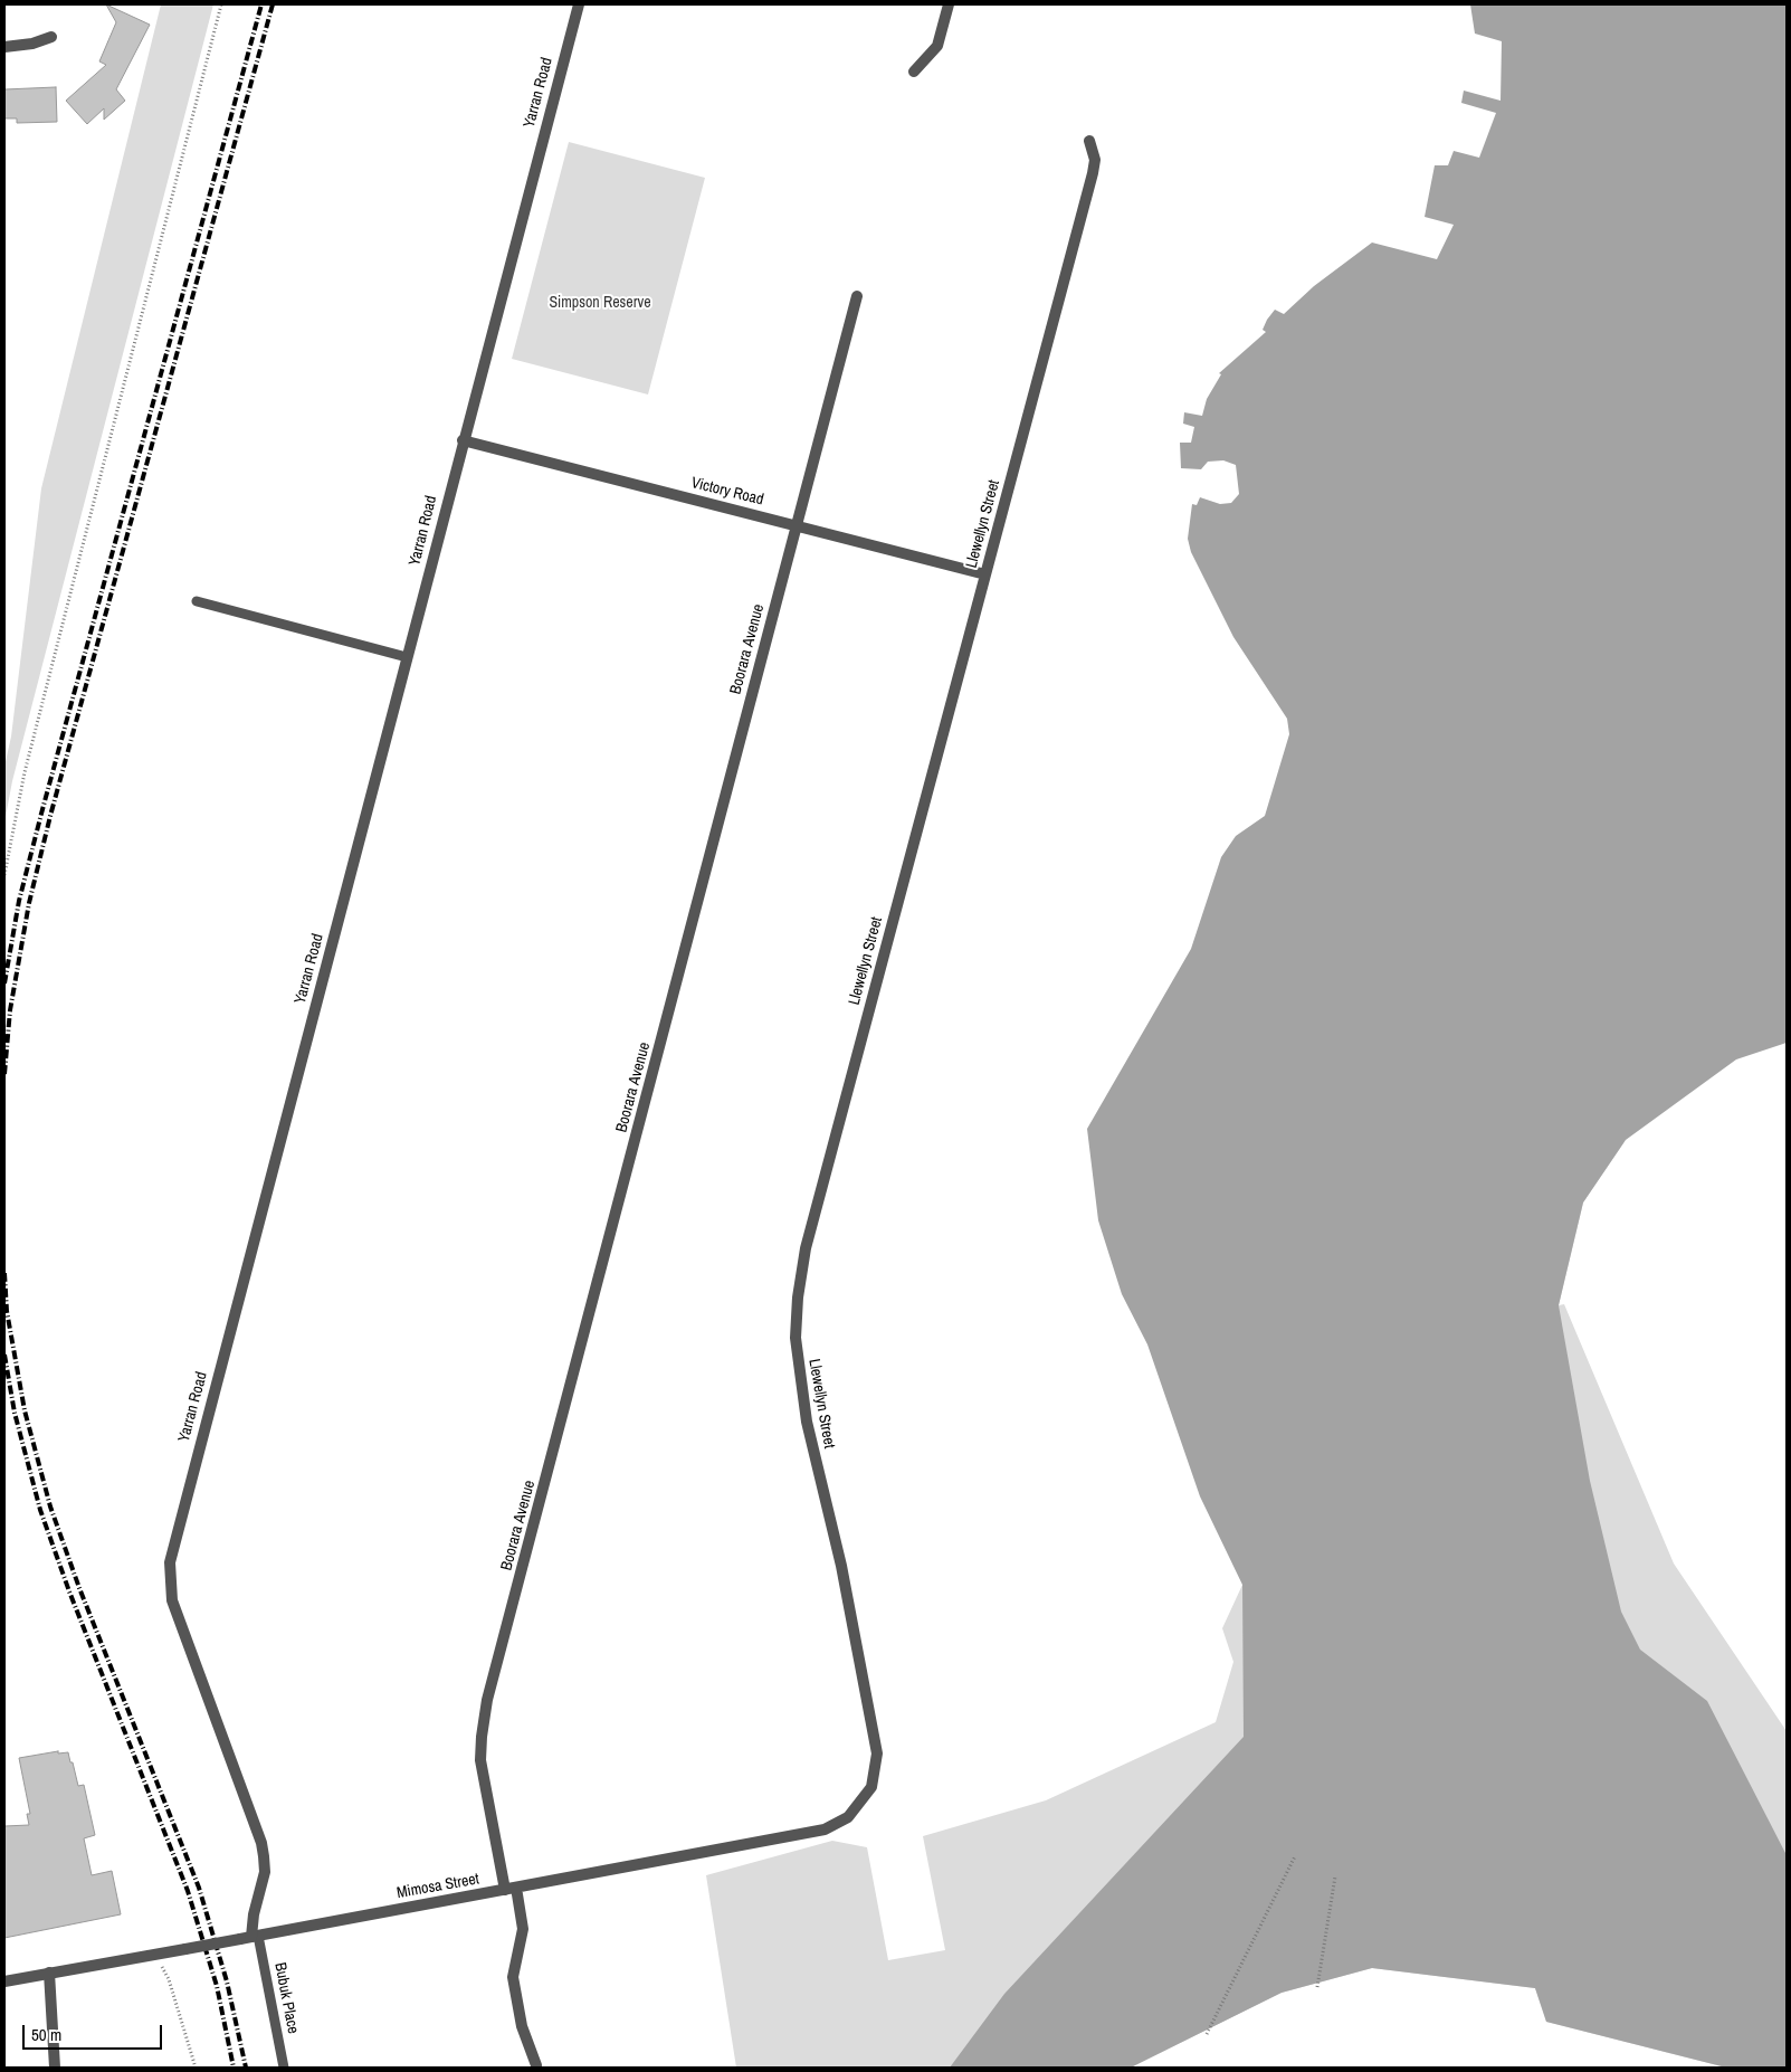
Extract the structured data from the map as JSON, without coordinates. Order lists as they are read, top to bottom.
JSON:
{
  "streets": {
    "street": [
      "Yarran Road",
      "Victory Road",
      "Llewellyn Street",
      "Boorara Avenue",
      "Mimosa Street"
    ],
    "lane": ["Bubuk Place"]
  },
  "crossings": [
    ["Yarran Road", "Victory Road"],
    ["Yarran Road", "Mimosa Street"],
    ["Yarran Road", "Bubuk Place"],
    ["Victory Road", "Llewellyn Street"],
    ["Victory Road", "Boorara Avenue"],
    ["Llewellyn Street", "Mimosa Street"],
    ["Boorara Avenue", "Mimosa Street"],
    ["Mimosa Street", "Bubuk Place"]
  ],
  "parks": ["Simpson Reserve"],
  "scale_bar": "50 m"
}
